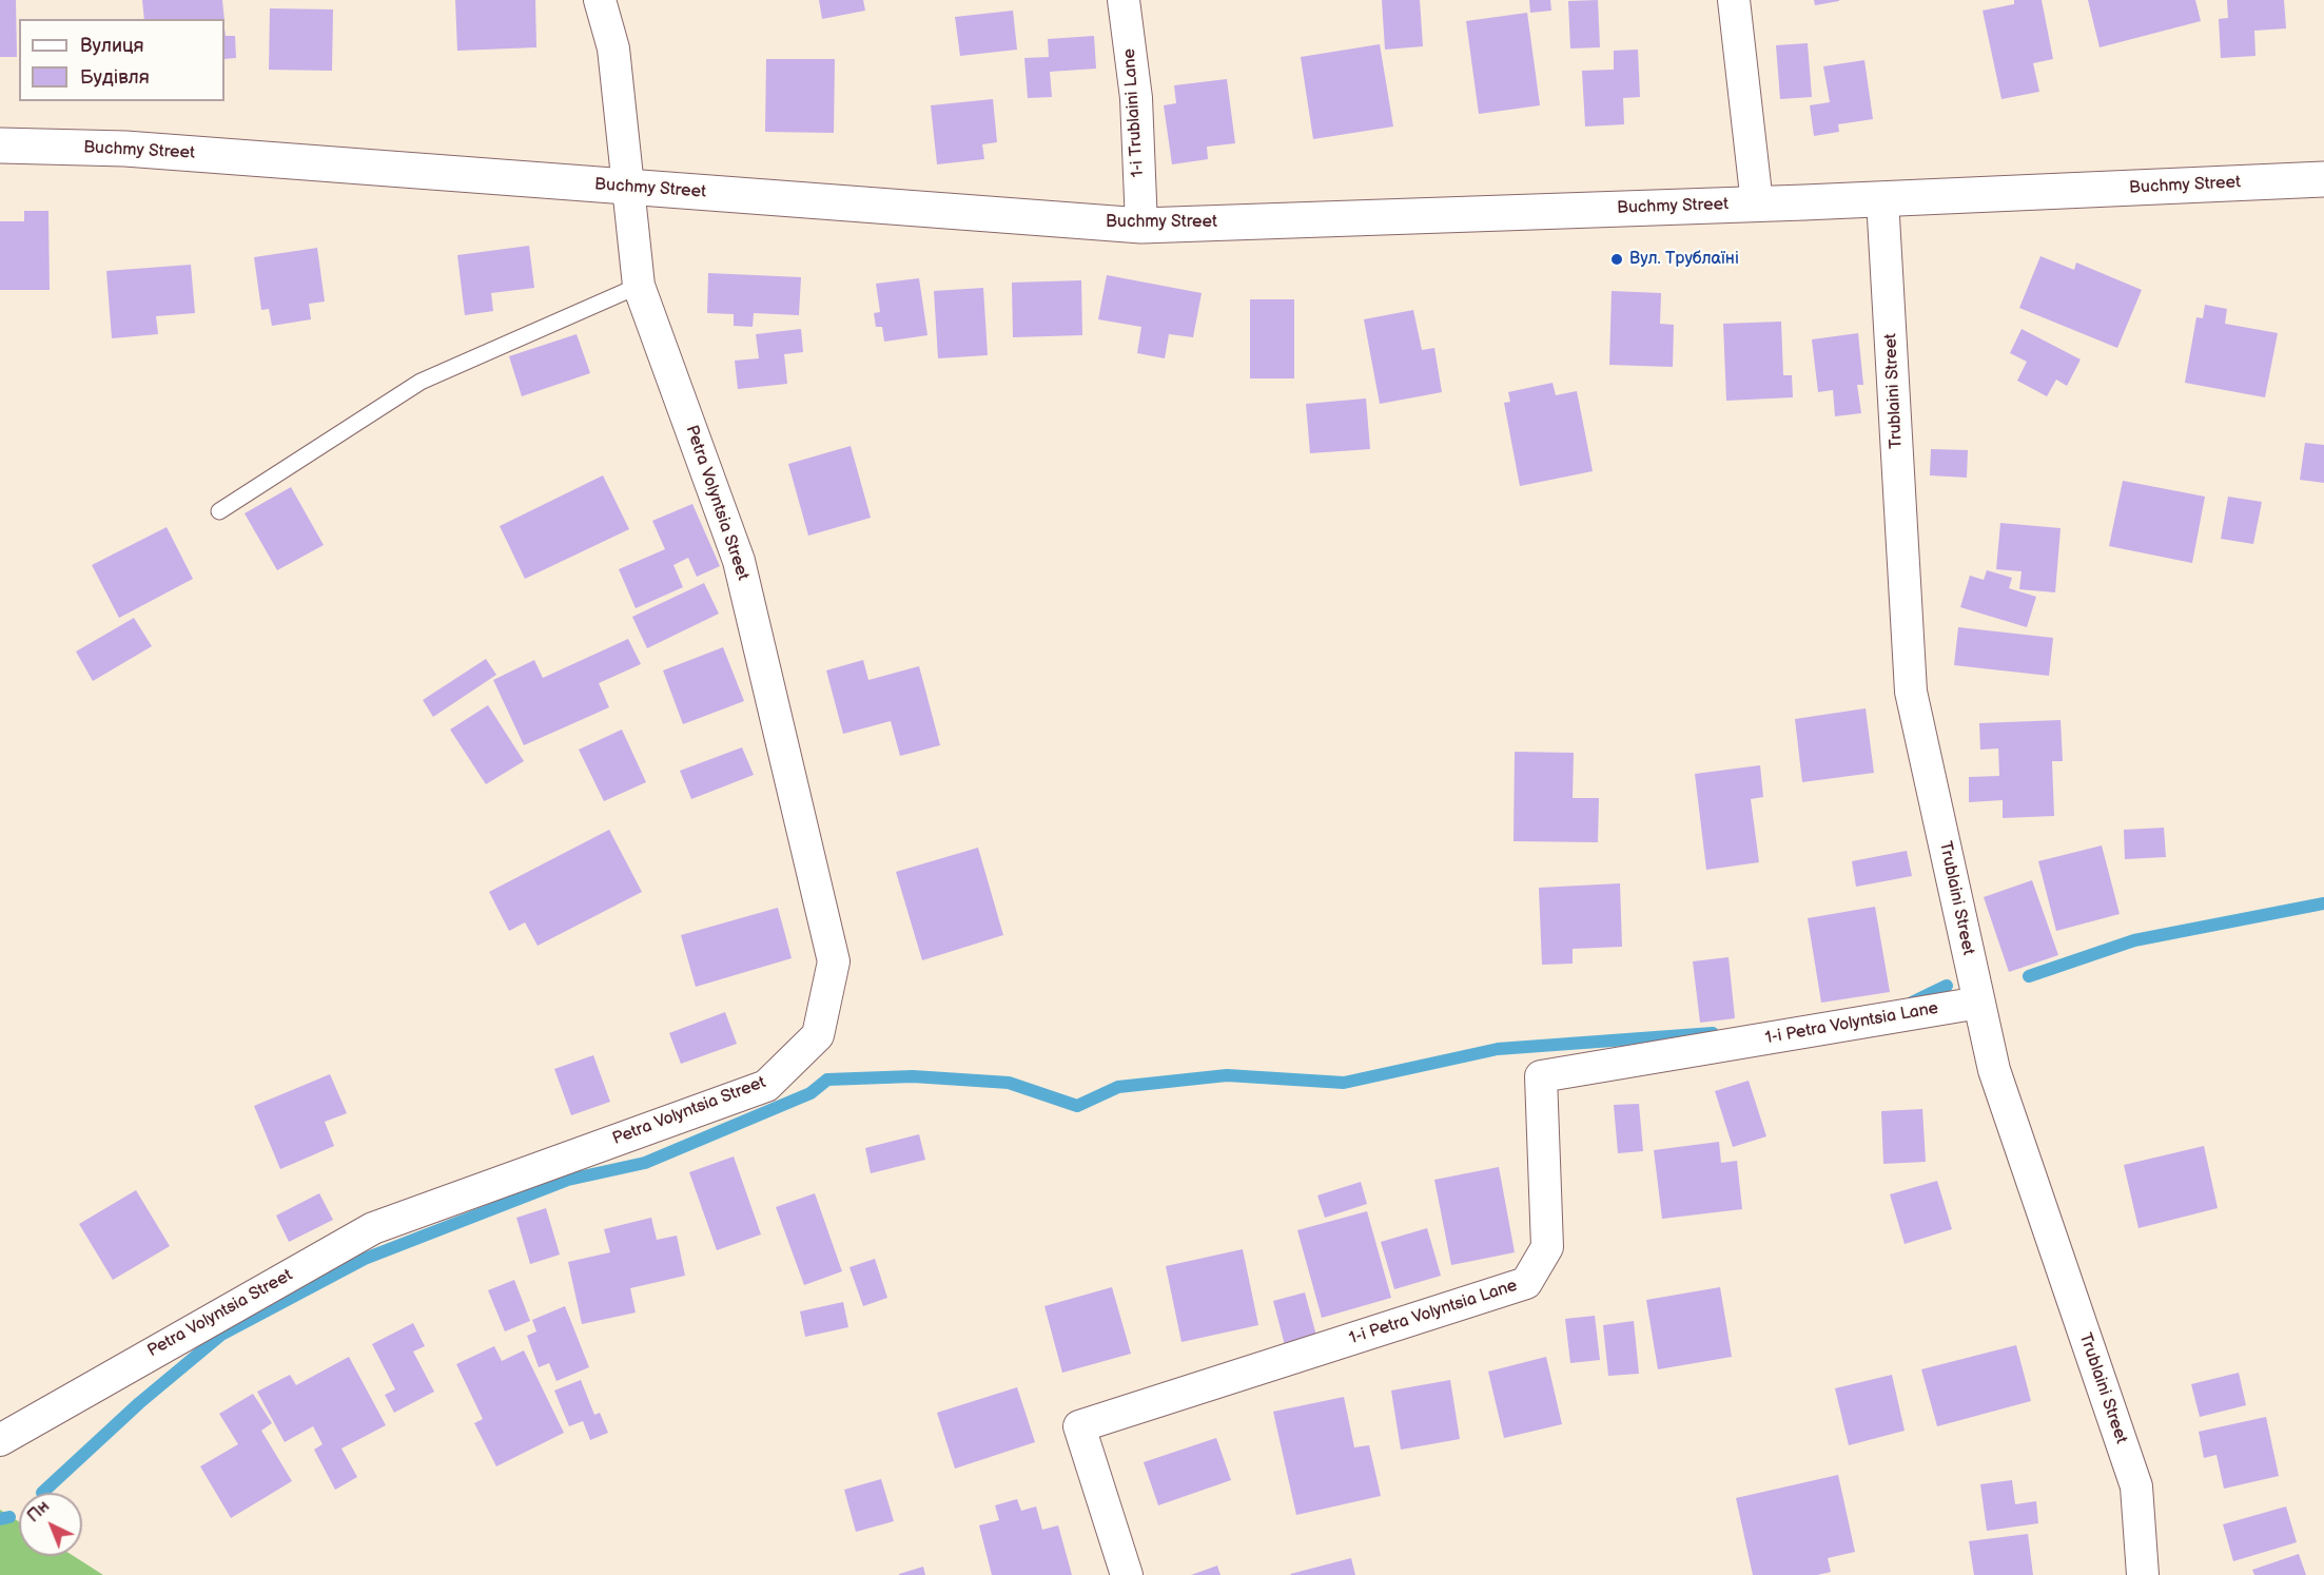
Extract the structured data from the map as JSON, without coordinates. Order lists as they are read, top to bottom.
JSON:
{
  "streets": {
    "street": [
      "1-i Trublaini Lane",
      "Buchmy Street",
      "Trublaini Street",
      "Petra Volyntsia Street",
      "1-i Petra Volyntsia Lane"
    ]
  },
  "crossings": [
    ["1-i Trublaini Lane", "Buchmy Street"],
    ["Buchmy Street", "Trublaini Street"],
    ["Buchmy Street", "Petra Volyntsia Street"],
    ["Trublaini Street", "1-i Petra Volyntsia Lane"]
  ],
  "places": ["Вул. Трублаїні"],
  "legend": ["Вулиця", "Будівля"],
  "north": "top left"
}
